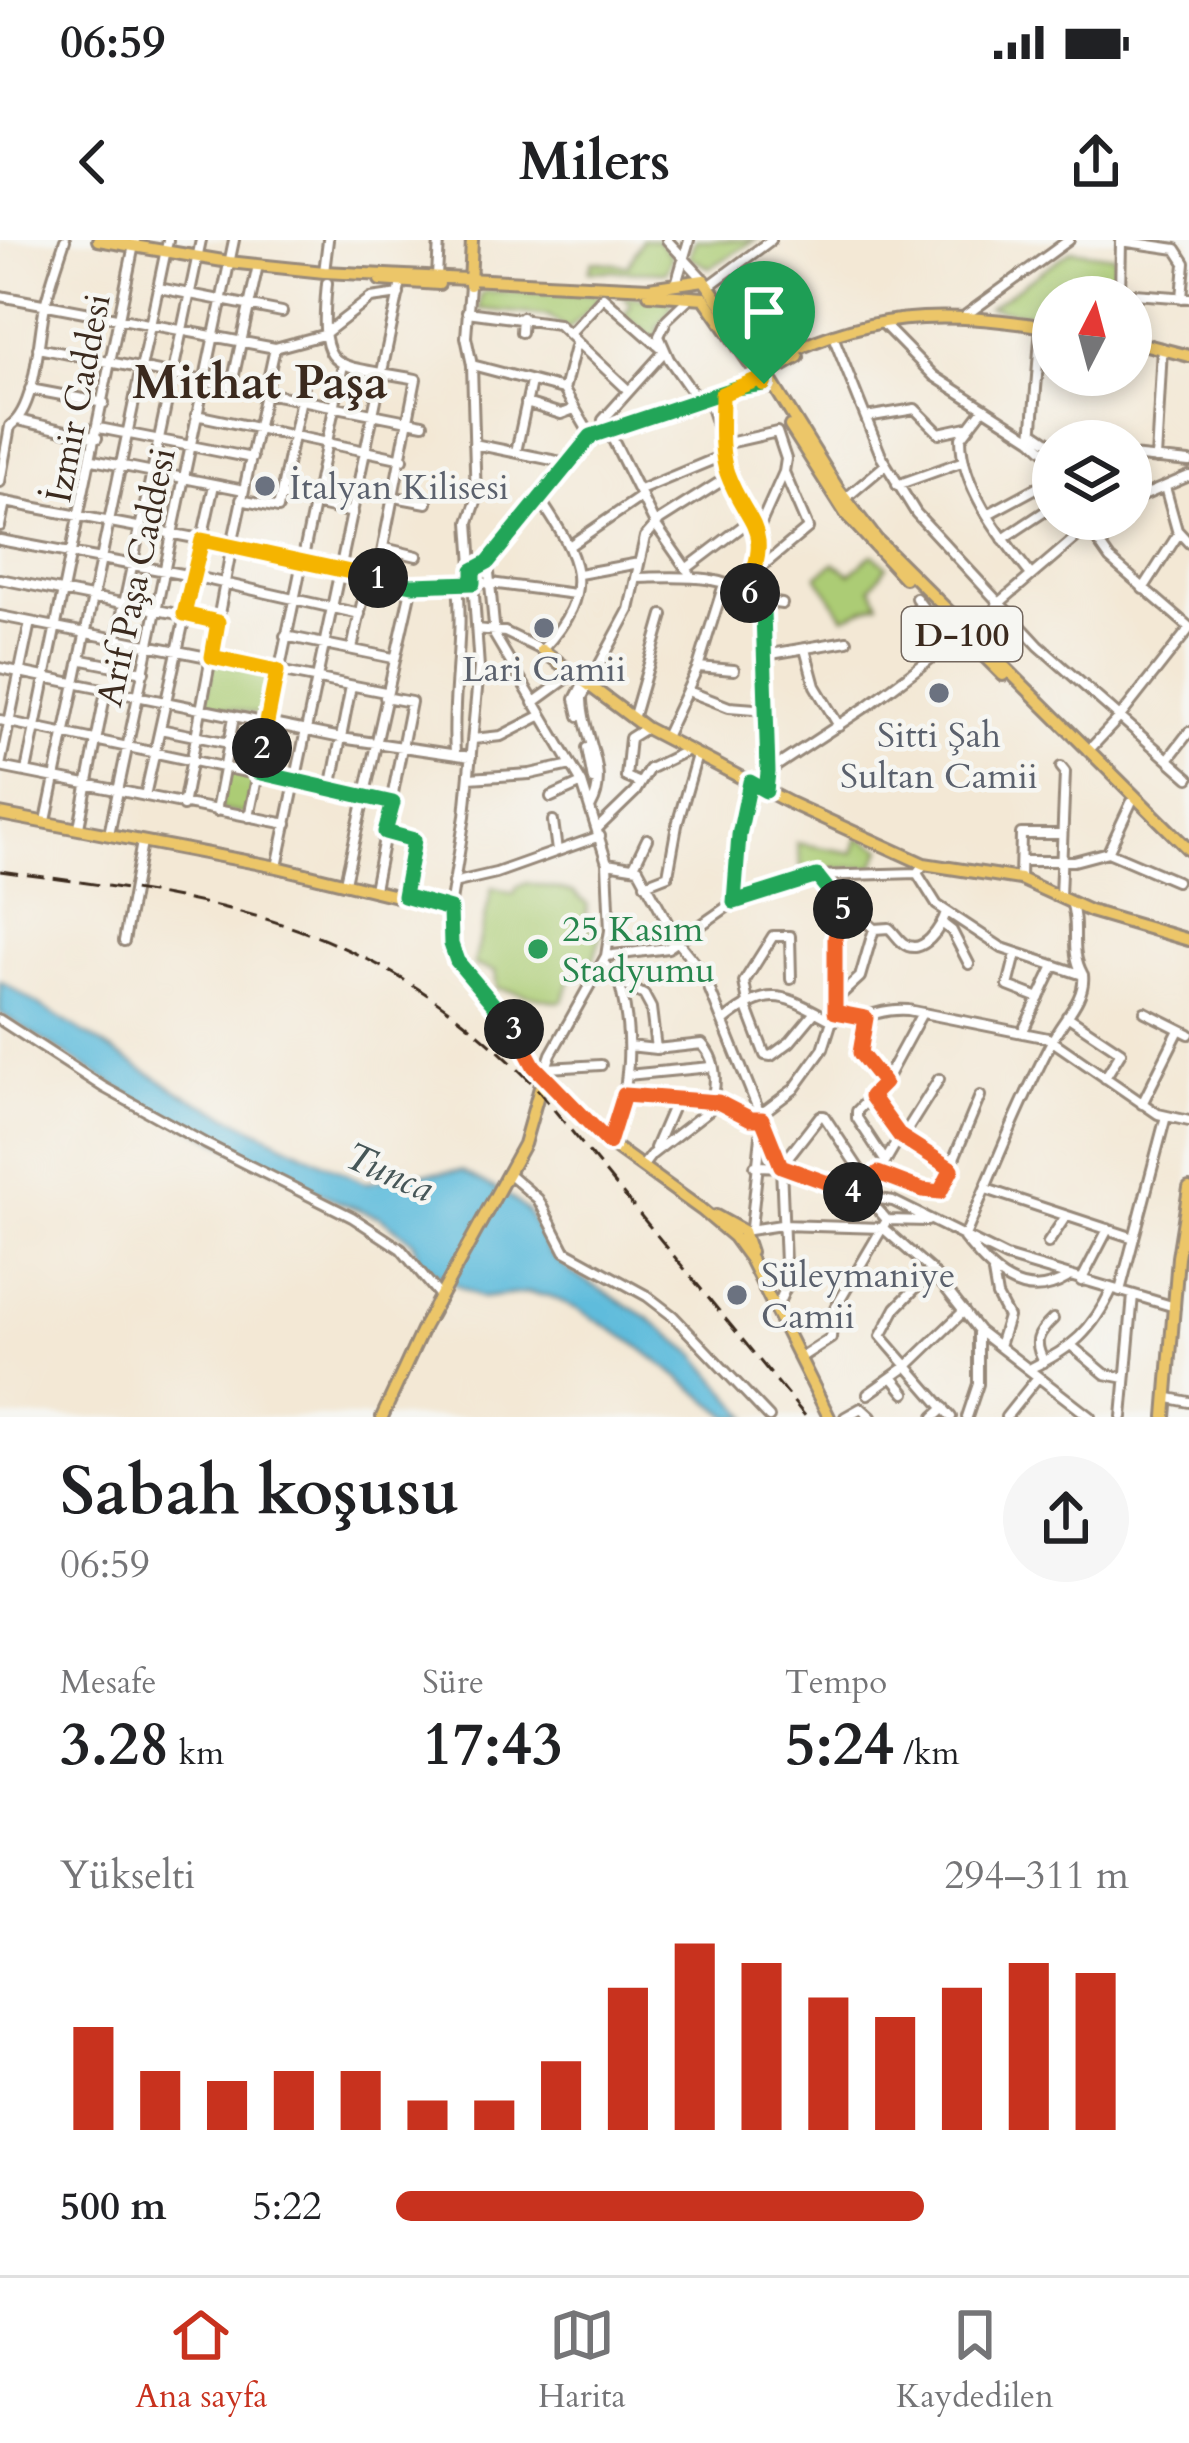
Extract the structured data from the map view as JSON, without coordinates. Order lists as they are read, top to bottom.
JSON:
{
  "streets": {
    "main road": ["D-100"],
    "street": ["İzmir Caddesi", "Arif Paşa Caddesi"]
  },
  "districts": ["Mithat Paşa"],
  "water": ["Tunca"],
  "places": [
    "İtalyan Kilisesi",
    "Lari Camii",
    "Sitti Şah Sultan Camii",
    "25 Kasım Stadyumu",
    "Süleymaniye Camii"
  ],
  "north": "top",
  "page": {
    "status": "06:59",
    "header": "Milers",
    "pins": [
      "1",
      "6",
      "2",
      "5",
      "3",
      "4"
    ],
    "heading": ["Sabah koşusu", "06:59"],
    "stats": [
      ["Mesafe", "3.28 km"],
      ["Süre", "17:43"],
      ["Tempo", "5:24 /km"]
    ],
    "chart": ["Yükselti", "294–311 m"],
    "list": [
      {
        "name": "500 m",
        "note": "5:22"
      }
    ],
    "tabs": ["Ana sayfa", "Harita", "Kaydedilen"]
  }
}
